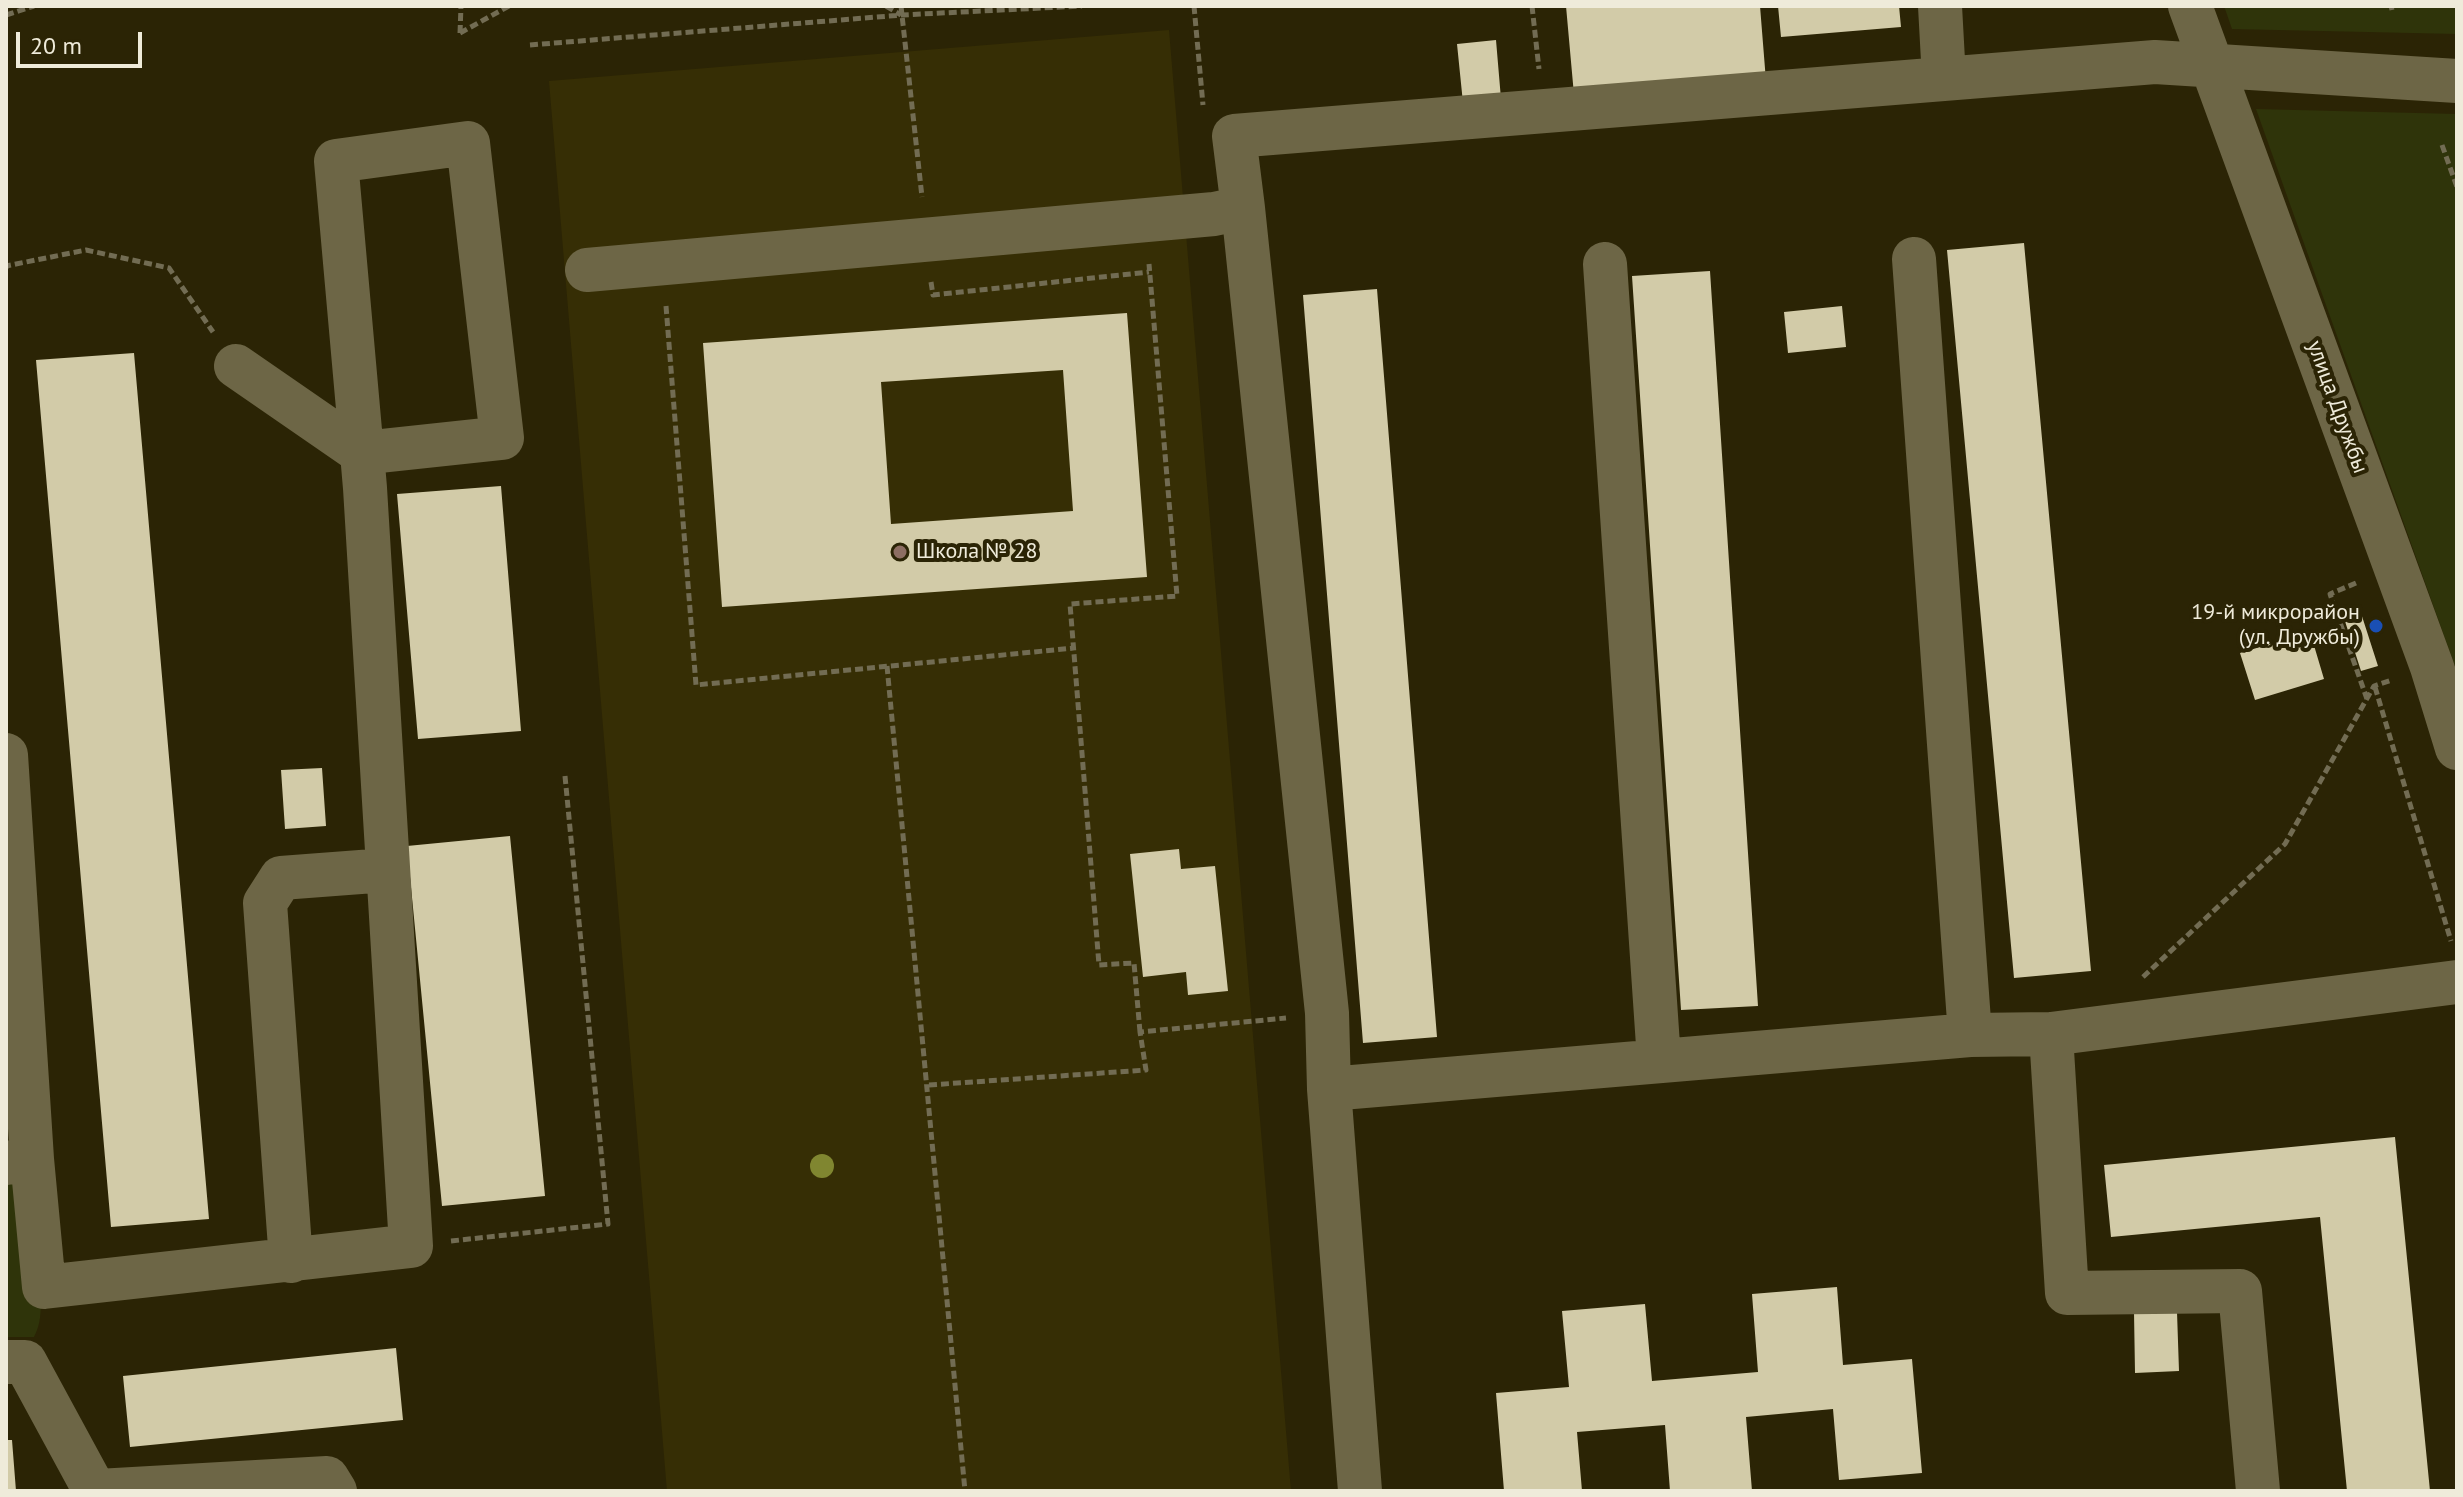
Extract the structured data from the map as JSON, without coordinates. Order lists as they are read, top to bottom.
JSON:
{
  "streets": {
    "street": ["улица Дружбы"]
  },
  "places": ["Школа № 28", "19-й микрорайон (ул. Дружбы)"],
  "scale_bar": "20 m"
}
